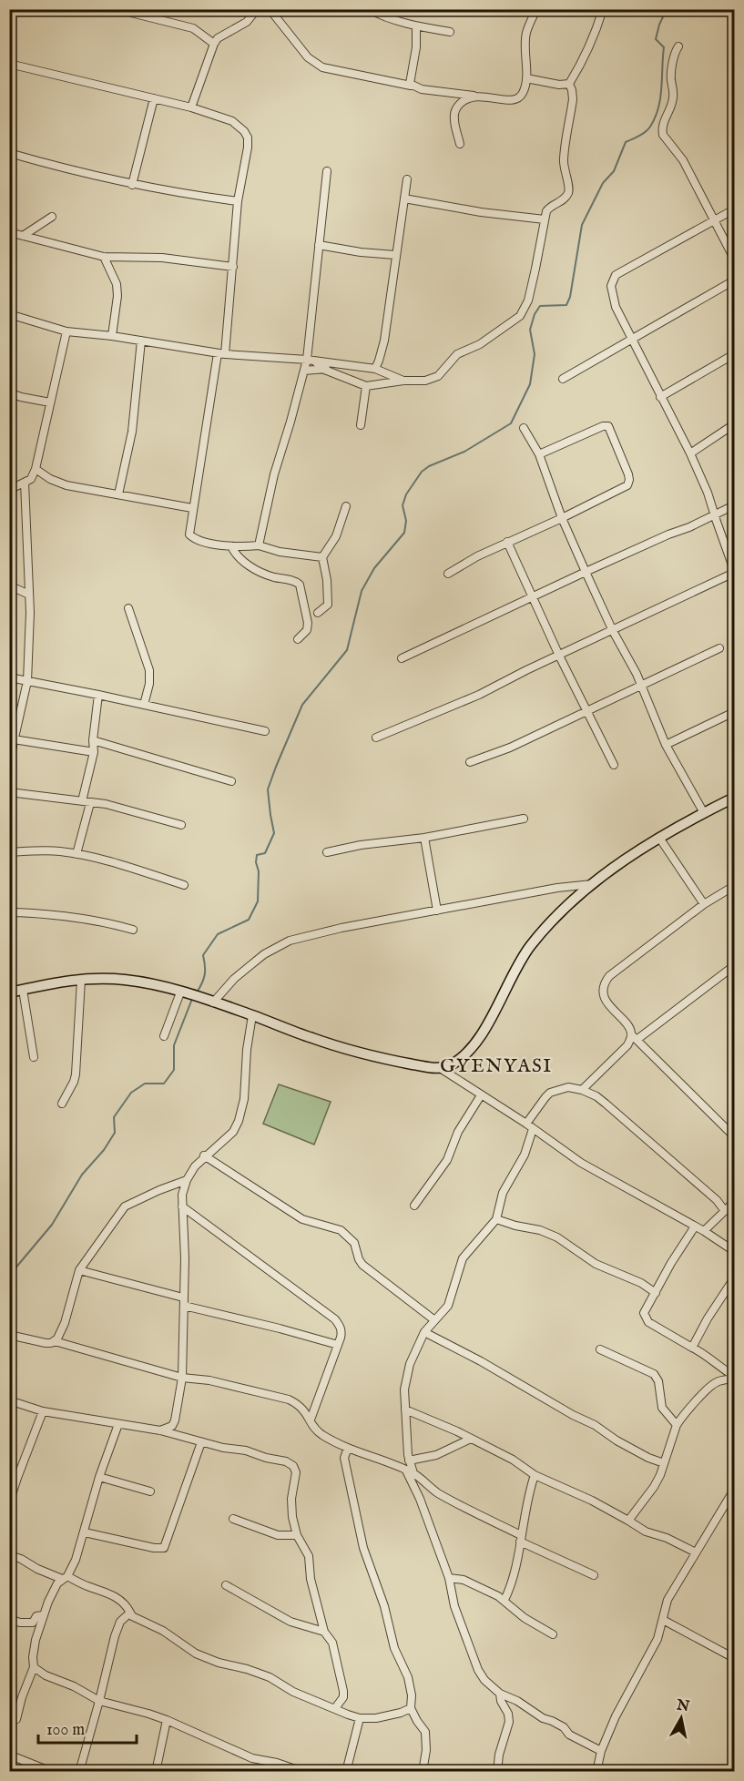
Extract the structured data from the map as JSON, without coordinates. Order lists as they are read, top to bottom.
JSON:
{
  "districts": ["GYENYASI"],
  "scale_bar": "100 m",
  "north": "top"
}
